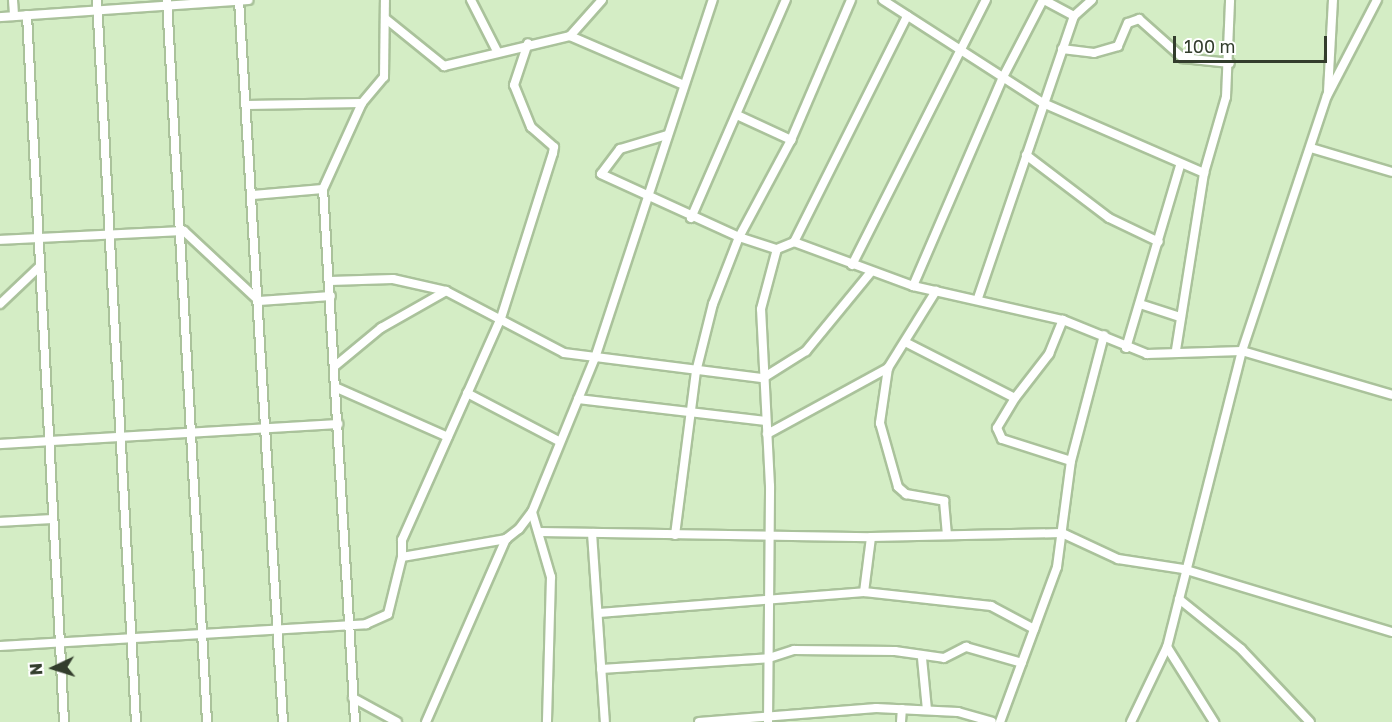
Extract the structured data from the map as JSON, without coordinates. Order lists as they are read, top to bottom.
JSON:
{
  "scale_bar": "100 m",
  "north": "left"
}
